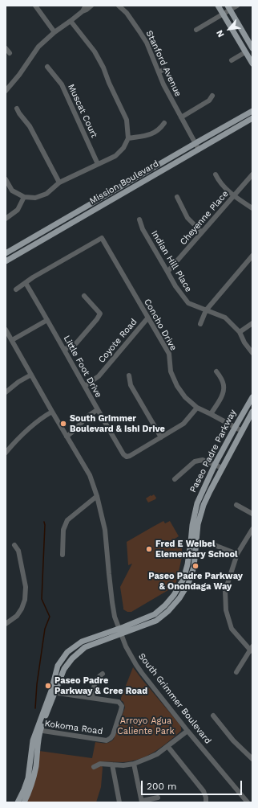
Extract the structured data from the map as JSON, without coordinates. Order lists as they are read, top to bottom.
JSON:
{
  "streets": {
    "main road": ["Mission Boulevard", "Paseo Padre Parkway"],
    "street": [
      "Stanford Avenue",
      "Muscat Court",
      "Cheyenne Place",
      "Indian Hill Place",
      "Concho Drive",
      "Coyote Road",
      "Little Foot Drive",
      "South Grimmer Boulevard",
      "Kokoma Road"
    ]
  },
  "crossings": [
    ["Stanford Avenue", "Mission Boulevard"],
    ["Cheyenne Place", "Indian Hill Place"],
    ["Concho Drive", "Coyote Road"],
    ["Concho Drive", "Little Foot Drive"],
    ["Concho Drive", "Paseo Padre Parkway"],
    ["Coyote Road", "Little Foot Drive"],
    ["Paseo Padre Parkway", "South Grimmer Boulevard"],
    ["Paseo Padre Parkway", "Kokoma Road"]
  ],
  "parks": ["Arroyo Agua Caliente Park"],
  "places": [
    "South Grimmer Boulevard & Ishi Drive",
    "Fred E Weibel Elementary School",
    "Paseo Padre Parkway & Onondaga Way",
    "Paseo Padre Parkway & Cree Road"
  ],
  "scale_bar": "200 m",
  "north": "bottom left"
}
